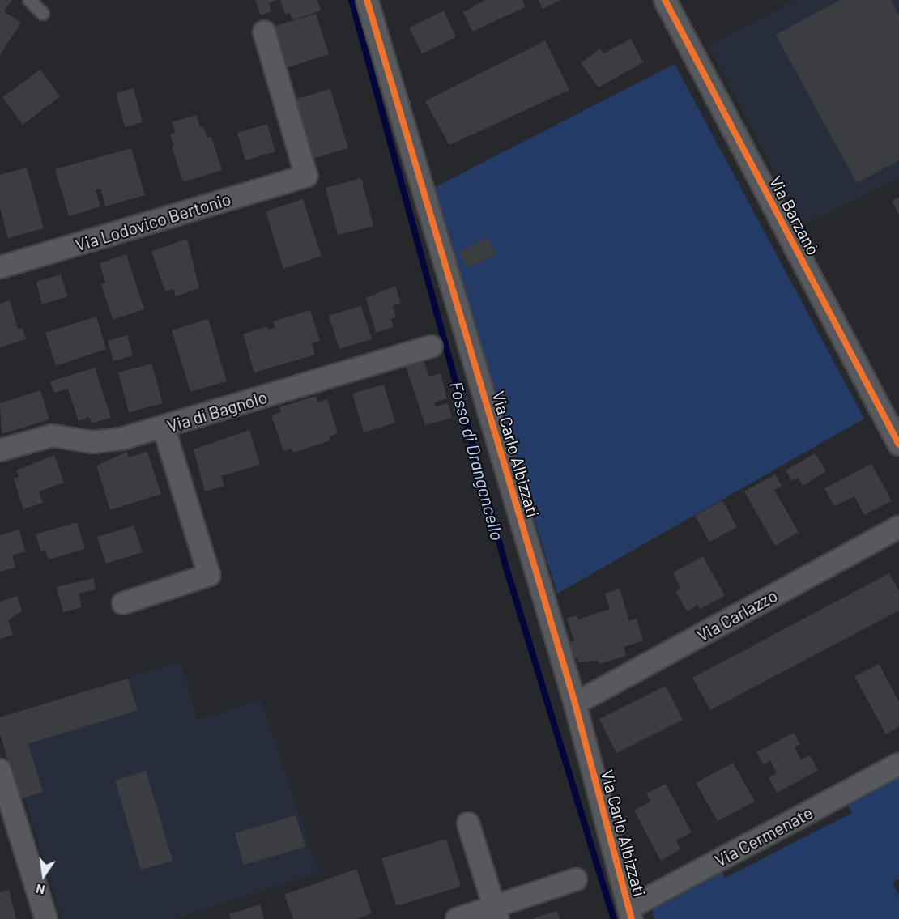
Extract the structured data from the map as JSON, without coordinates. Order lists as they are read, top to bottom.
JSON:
{
  "streets": {
    "street": [
      "Via Barzanò",
      "Via Lodovico Bertonio",
      "Via di Bagnolo",
      "Via Carlo Albizzati",
      "Via Carlazzo",
      "Via Cermenate"
    ]
  },
  "crossings": [
    ["Via Carlo Albizzati", "Via Carlazzo"],
    ["Via Carlo Albizzati", "Via Cermenate"]
  ],
  "water": ["Fosso di Drangoncello"],
  "north": "bottom"
}
